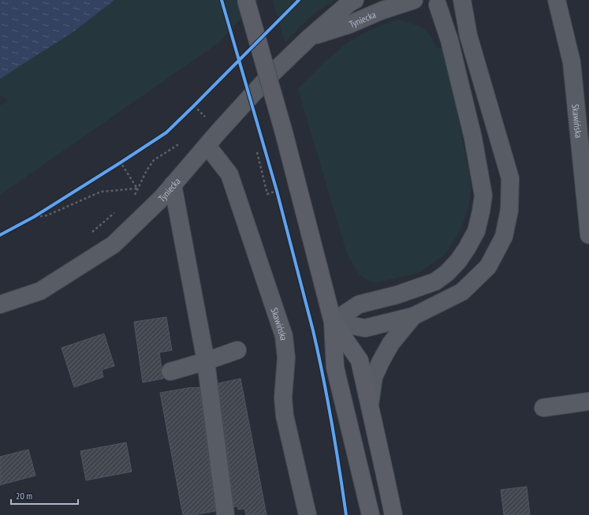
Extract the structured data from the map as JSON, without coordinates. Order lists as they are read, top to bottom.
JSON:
{
  "streets": {
    "street": ["Tyniecka", "Skawińska"]
  },
  "crossings": [
    ["Tyniecka", "Skawińska"]
  ],
  "scale_bar": "20 m"
}
